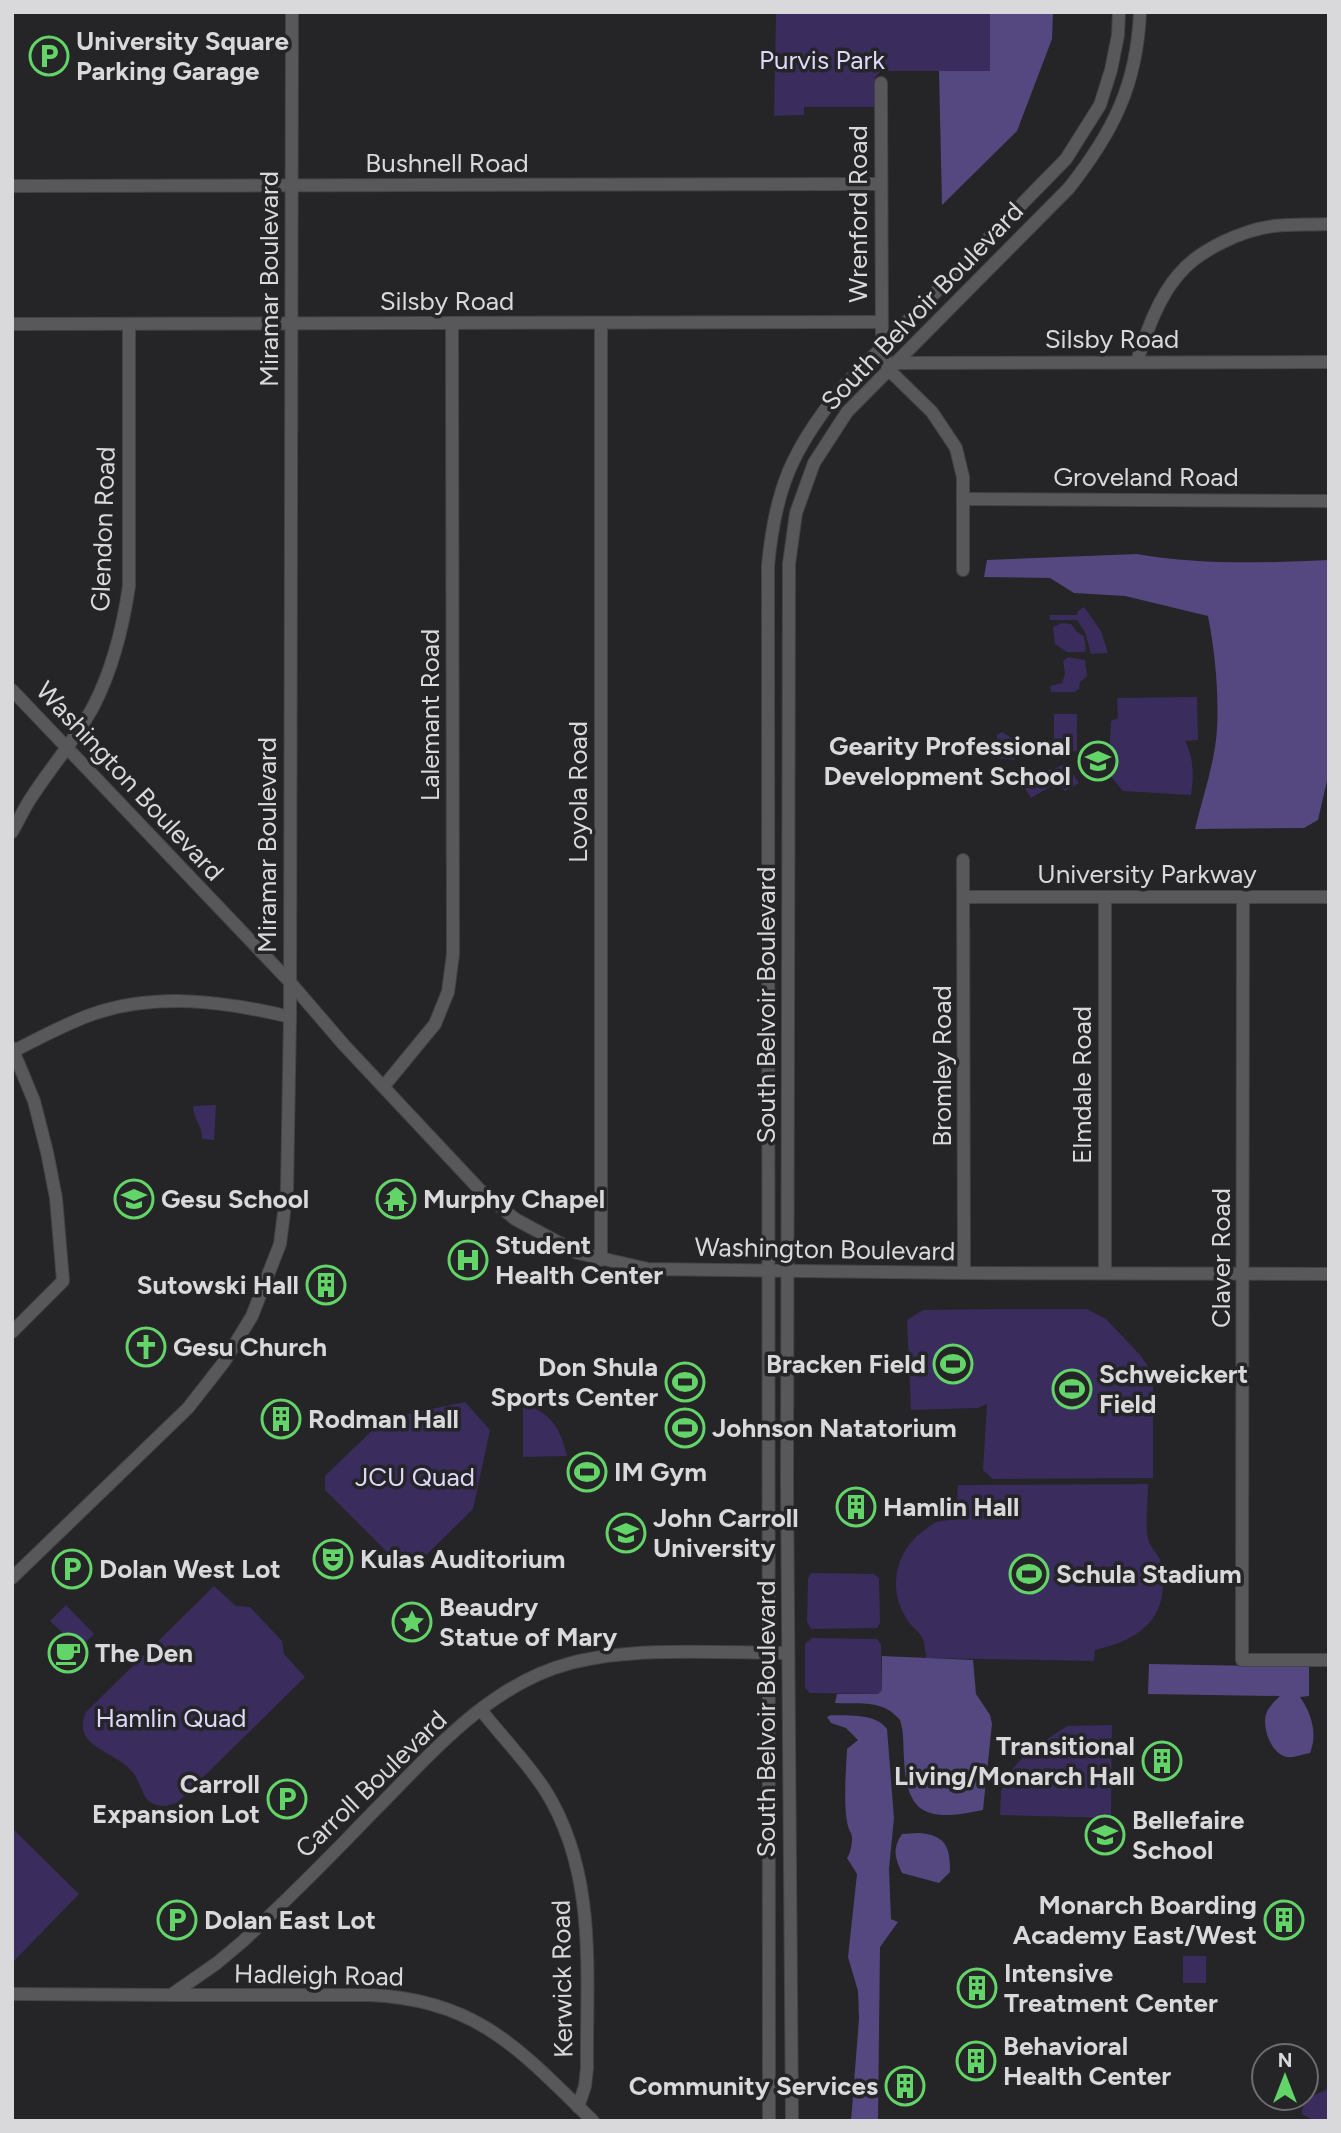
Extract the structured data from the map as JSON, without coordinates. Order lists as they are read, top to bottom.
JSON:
{
  "streets": {
    "street": [
      "Bushnell Road",
      "Wrenford Road",
      "Miramar Boulevard",
      "Silsby Road",
      "South Belvoir Boulevard",
      "Groveland Road",
      "Glendon Road",
      "Lalemant Road",
      "Washington Boulevard",
      "Loyola Road",
      "University Parkway",
      "Bromley Road",
      "Elmdale Road",
      "Claver Road",
      "Carroll Boulevard",
      "Hadleigh Road",
      "Kerwick Road"
    ]
  },
  "crossings": [
    ["Bushnell Road", "Wrenford Road"],
    ["Bushnell Road", "Miramar Boulevard"],
    ["Wrenford Road", "Silsby Road"],
    ["Wrenford Road", "South Belvoir Boulevard"],
    ["Wrenford Road", "Groveland Road"],
    ["Miramar Boulevard", "Silsby Road"],
    ["Miramar Boulevard", "Washington Boulevard"],
    ["Silsby Road", "South Belvoir Boulevard"],
    ["Silsby Road", "Glendon Road"],
    ["Silsby Road", "Lalemant Road"],
    ["Silsby Road", "Loyola Road"],
    ["South Belvoir Boulevard", "Washington Boulevard"],
    ["South Belvoir Boulevard", "Carroll Boulevard"],
    ["Glendon Road", "Washington Boulevard"],
    ["Lalemant Road", "Washington Boulevard"],
    ["Washington Boulevard", "Loyola Road"],
    ["Washington Boulevard", "Bromley Road"],
    ["Washington Boulevard", "Elmdale Road"],
    ["Washington Boulevard", "Claver Road"],
    ["University Parkway", "Bromley Road"],
    ["University Parkway", "Elmdale Road"],
    ["University Parkway", "Claver Road"],
    ["Carroll Boulevard", "Hadleigh Road"],
    ["Carroll Boulevard", "Kerwick Road"],
    ["Hadleigh Road", "Kerwick Road"]
  ],
  "parks": ["Purvis Park", "JCU Quad", "Hamlin Quad"],
  "places": {
    "parking": [
      "University Square Parking Garage",
      "Dolan West Lot",
      "Carroll Expansion Lot",
      "Dolan East Lot"
    ],
    "school or university": [
      "Gearity Professional Development School",
      "Gesu School",
      "John Carroll University",
      "Bellefaire School"
    ],
    "temple": ["Murphy Chapel"],
    "hospital": ["Student Health Center"],
    "building": [
      "Sutowski Hall",
      "Rodman Hall",
      "Hamlin Hall",
      "Transitional Living/Monarch Hall",
      "Monarch Boarding Academy East/West",
      "Intensive Treatment Center",
      "Behavioral Health Center",
      "Community Services"
    ],
    "church": ["Gesu Church"],
    "sports": [
      "Bracken Field",
      "Don Shula Sports Center",
      "Schweickert Field",
      "Johnson Natatorium",
      "IM Gym",
      "Schula Stadium"
    ],
    "theatre": ["Kulas Auditorium"],
    "place": ["Beaudry Statue of Mary"],
    "cafe": ["The Den"]
  },
  "north": "top"
}
